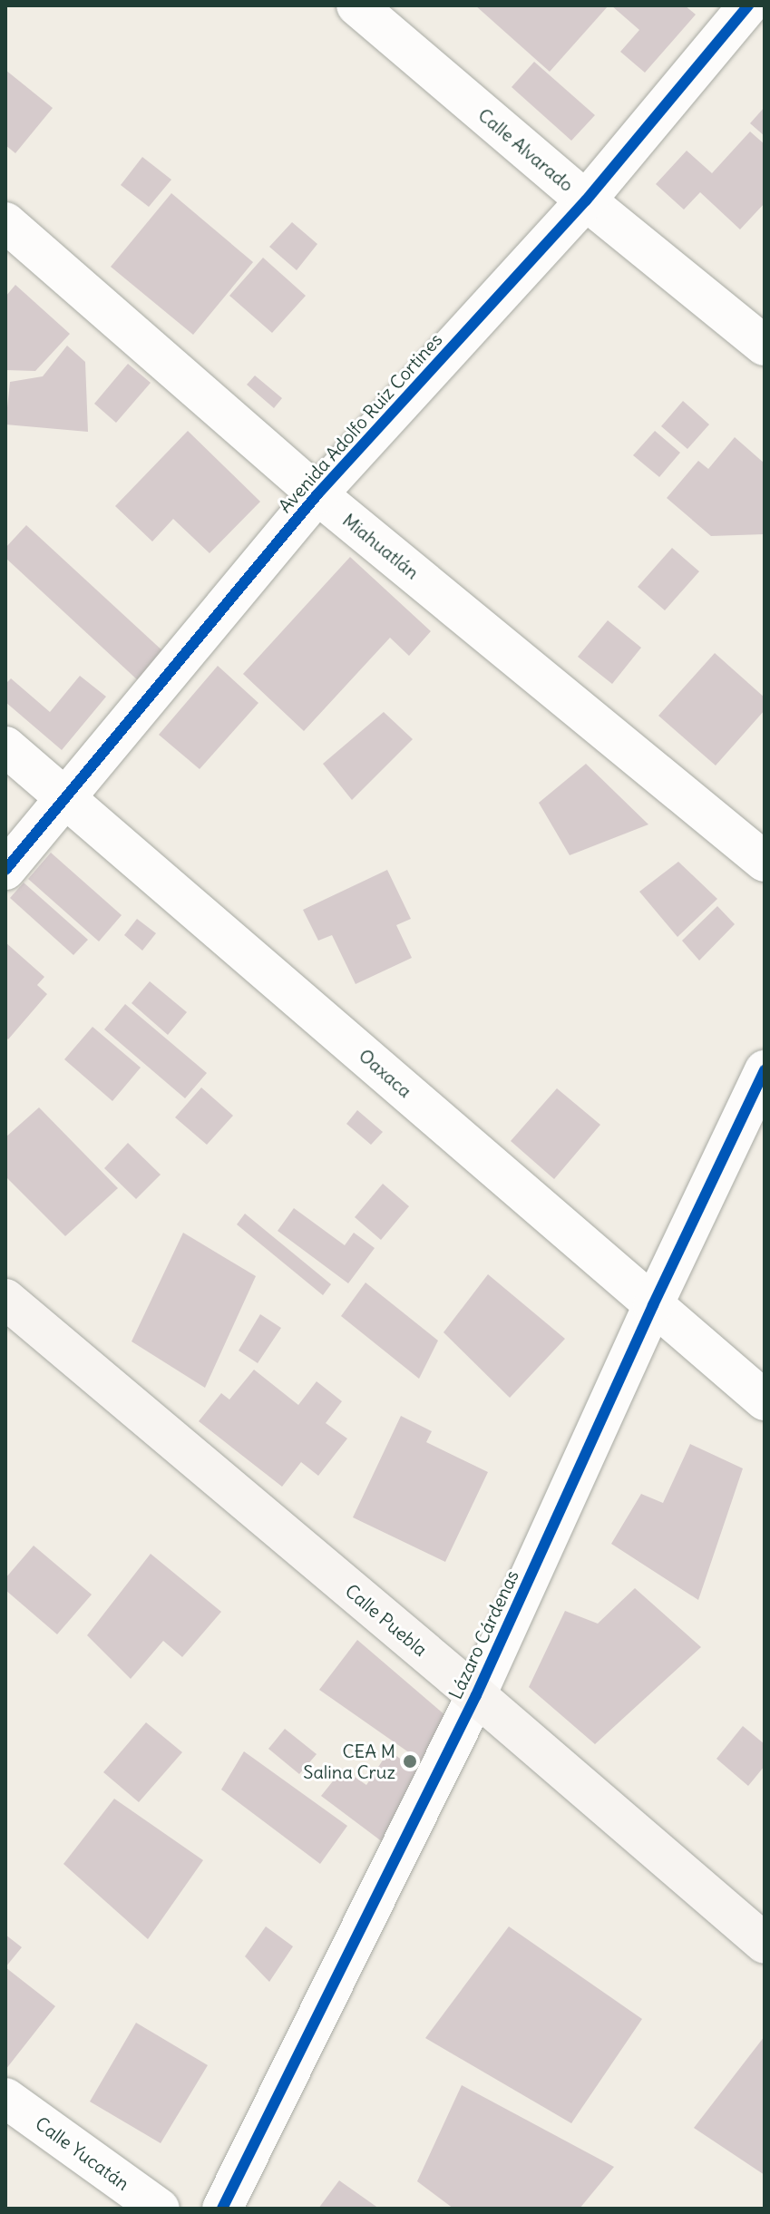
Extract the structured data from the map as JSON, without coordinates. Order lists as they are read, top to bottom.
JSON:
{
  "streets": {
    "street": [
      "Calle Alvarado",
      "Avenida Adolfo Ruiz Cortines",
      "Miahuatlán",
      "Oaxaca",
      "Calle Puebla",
      "Lázaro Cárdenas",
      "Calle Yucatán"
    ]
  },
  "crossings": [
    ["Calle Alvarado", "Avenida Adolfo Ruiz Cortines"],
    ["Avenida Adolfo Ruiz Cortines", "Miahuatlán"],
    ["Avenida Adolfo Ruiz Cortines", "Oaxaca"],
    ["Oaxaca", "Lázaro Cárdenas"],
    ["Calle Puebla", "Lázaro Cárdenas"]
  ],
  "places": ["CEA M Salina Cruz"]
}
